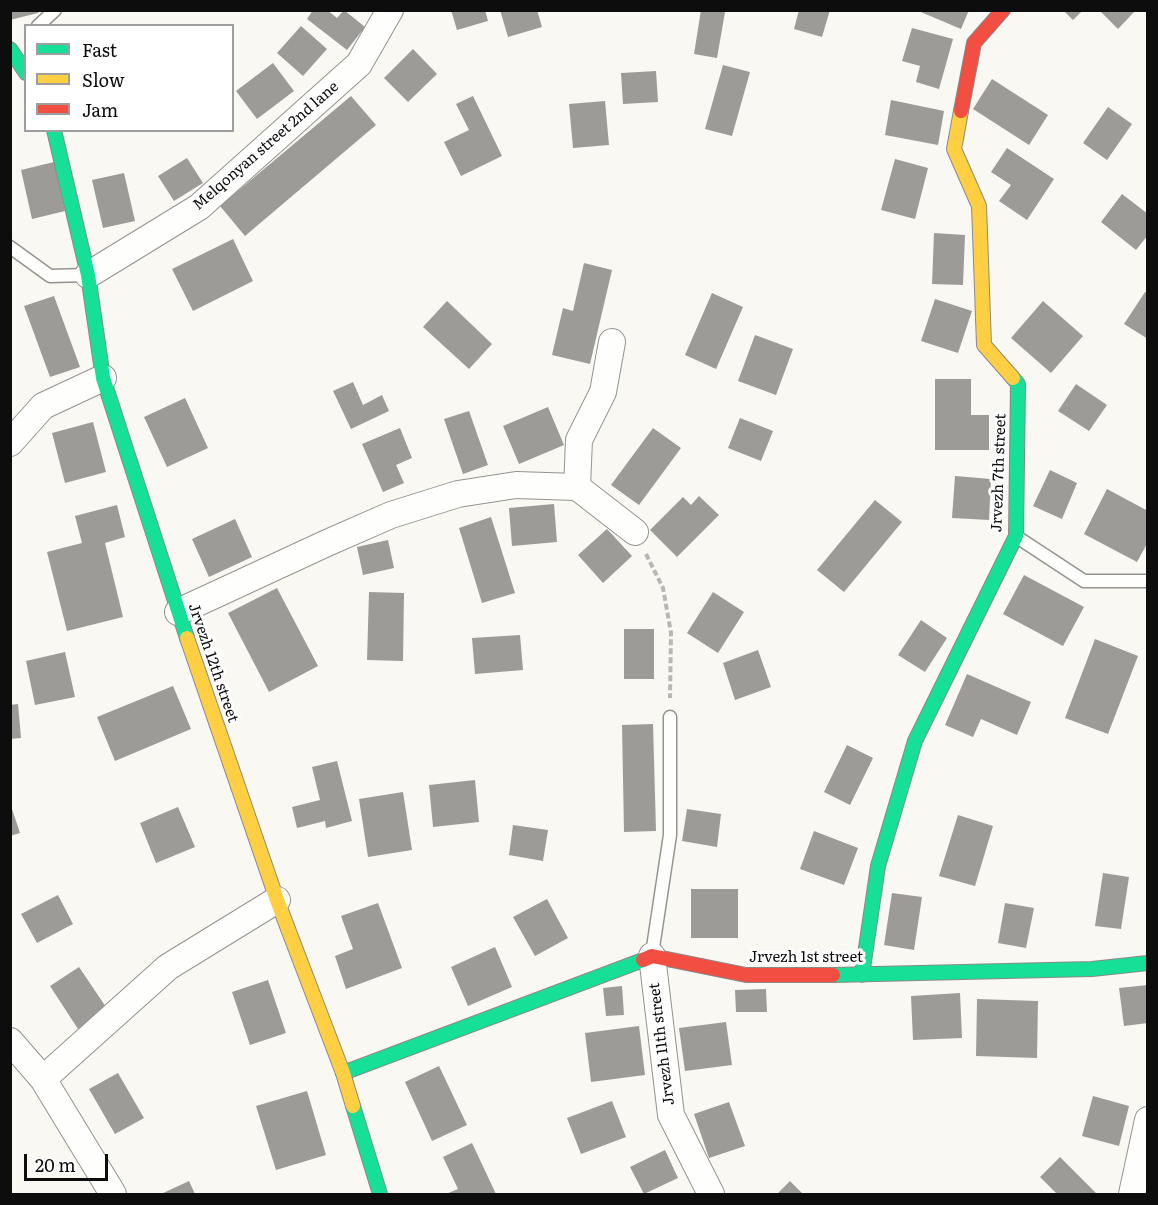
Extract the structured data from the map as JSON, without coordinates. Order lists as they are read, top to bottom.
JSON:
{
  "streets": {
    "street": [
      "Melqonyan street 2nd lane",
      "Jrvezh 7th street",
      "Jrvezh 12th street",
      "Jrvezh 1st street",
      "Jrvezh 11th street"
    ]
  },
  "crossings": [
    ["Melqonyan street 2nd lane", "Jrvezh 12th street"],
    ["Jrvezh 7th street", "Jrvezh 1st street"],
    ["Jrvezh 1st street", "Jrvezh 11th street"]
  ],
  "legend": ["Fast", "Slow", "Jam"],
  "scale_bar": "20 m"
}
